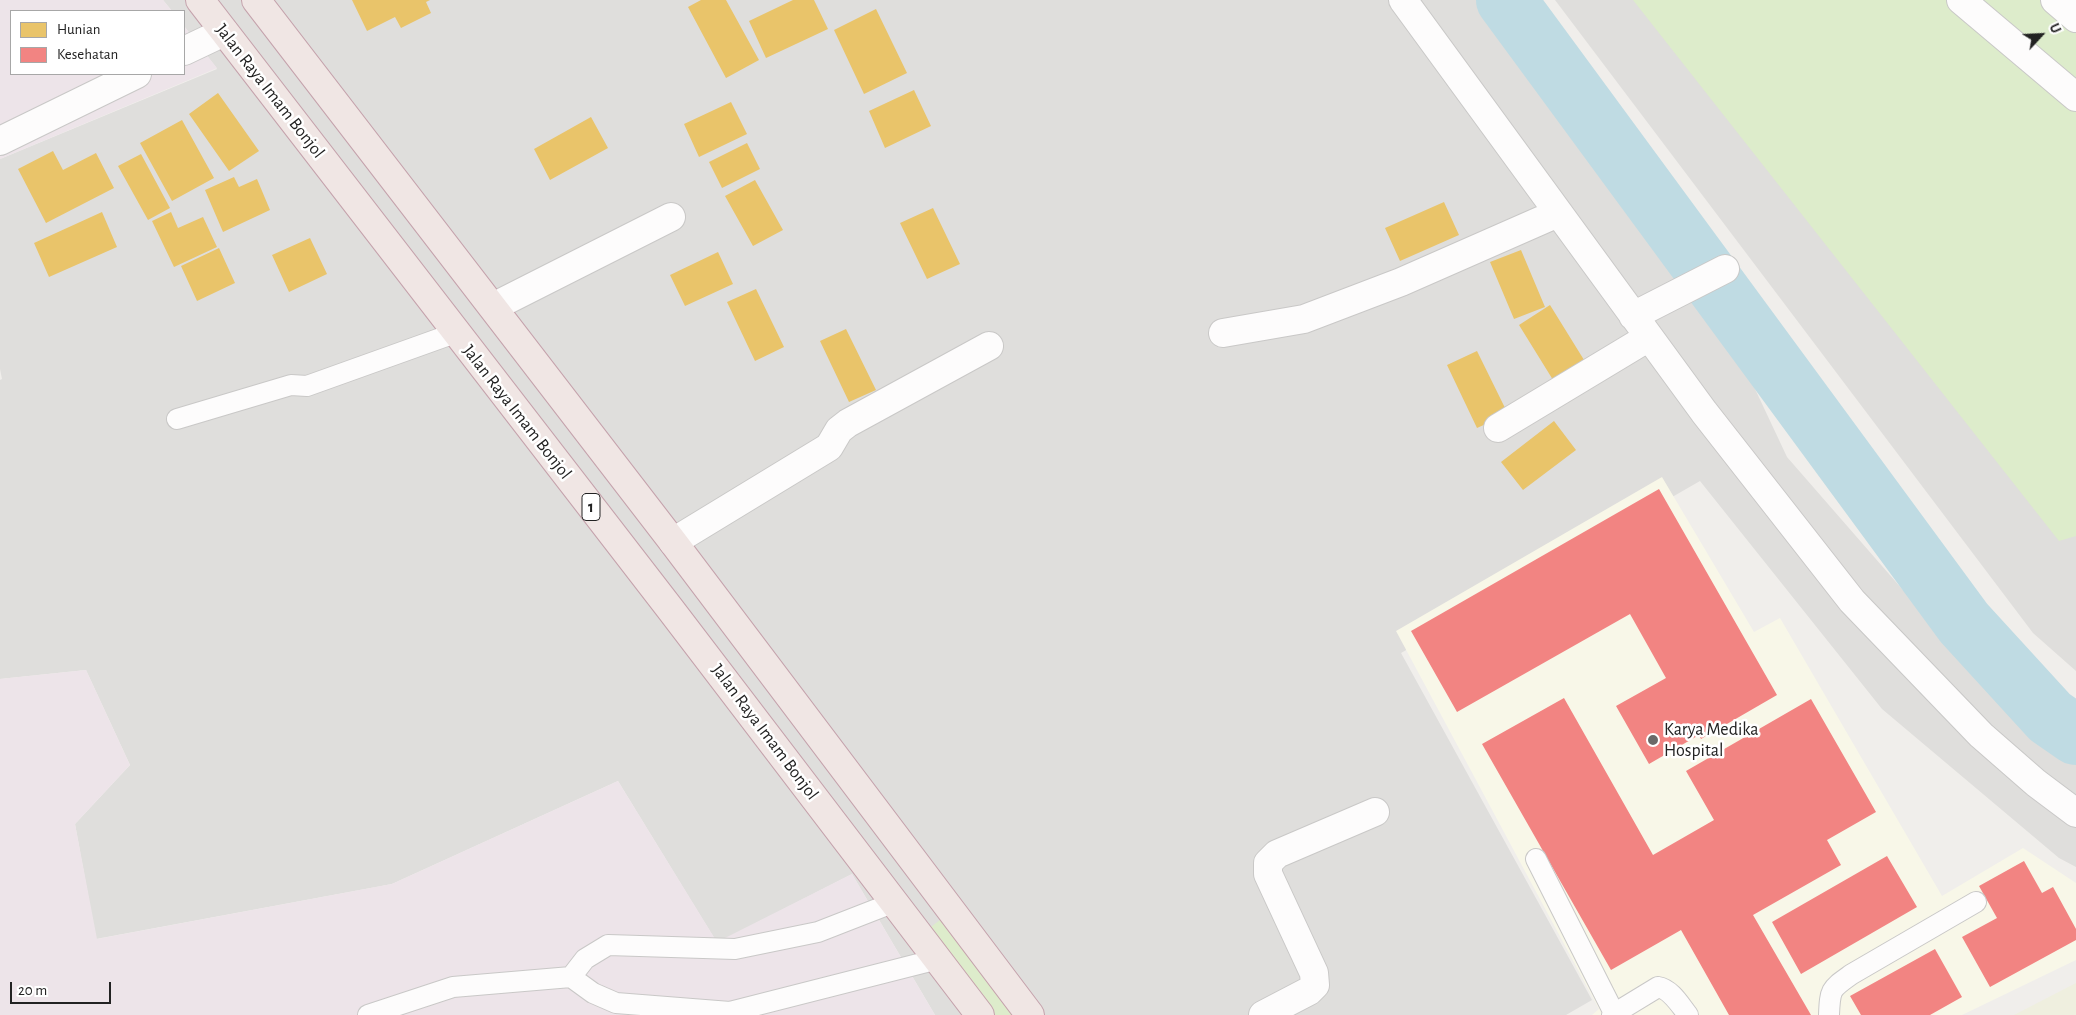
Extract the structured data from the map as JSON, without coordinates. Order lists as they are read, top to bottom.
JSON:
{
  "streets": {
    "highway": ["Jalan Raya Imam Bonjol", "1"]
  },
  "places": ["Karya Medika Hospital"],
  "legend": ["Hunian", "Kesehatan"],
  "scale_bar": "20 m",
  "north": "top right"
}
